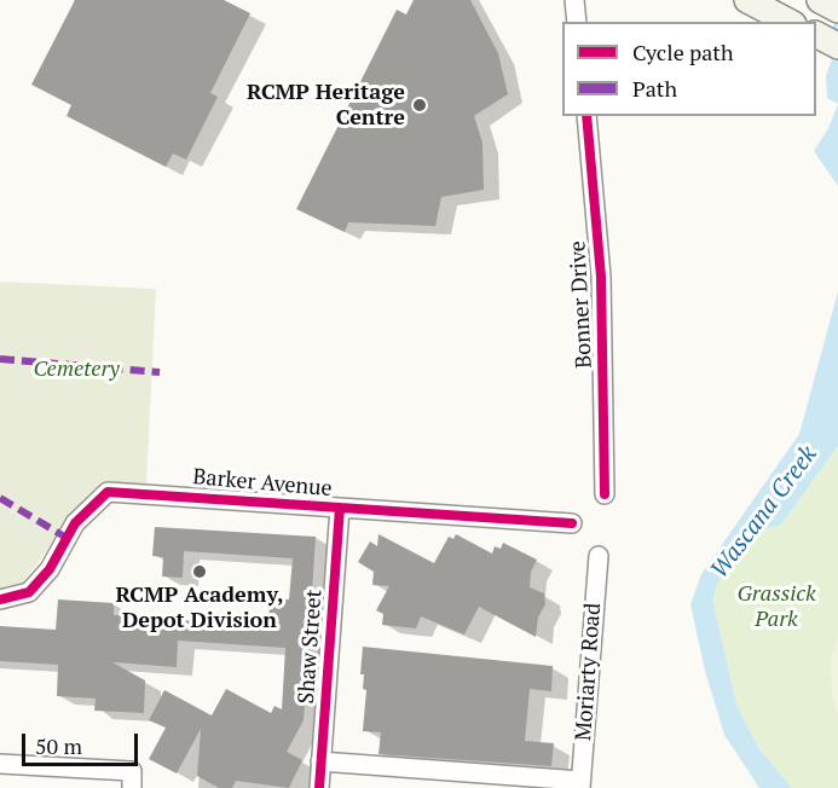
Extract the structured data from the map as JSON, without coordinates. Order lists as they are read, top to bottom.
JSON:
{
  "streets": {
    "street": [
      "Bonner Drive",
      "Barker Avenue",
      "Shaw Street",
      "Moriarty Road"
    ]
  },
  "crossings": [
    ["Barker Avenue", "Shaw Street"]
  ],
  "water": ["Wascana Creek"],
  "parks": ["Cemetery", "Grassick Park"],
  "places": ["RCMP Heritage Centre", "RCMP Academy, Depot Division"],
  "legend": ["Cycle path", "Path"],
  "scale_bar": "50 m"
}
